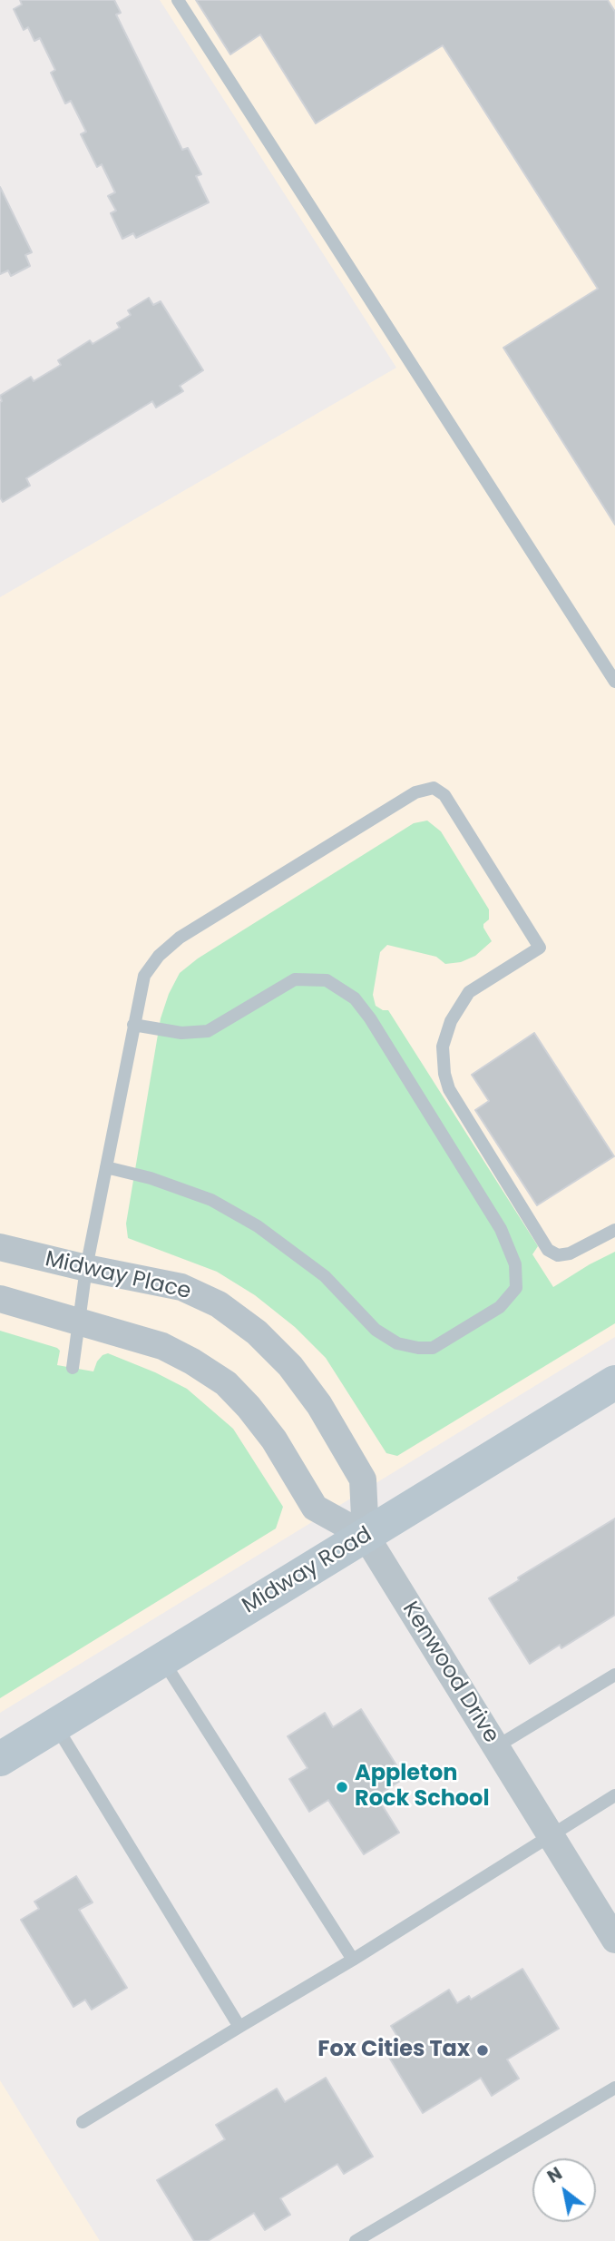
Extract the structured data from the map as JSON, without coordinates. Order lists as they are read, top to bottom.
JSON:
{
  "streets": {
    "main road": ["Midway Road"],
    "street": ["Midway Place", "Kenwood Drive"]
  },
  "crossings": [
    ["Midway Place", "Midway Road"],
    ["Midway Place", "Kenwood Drive"],
    ["Midway Road", "Kenwood Drive"]
  ],
  "places": ["Appleton Rock School", "Fox Cities Tax"],
  "north": "top left"
}
